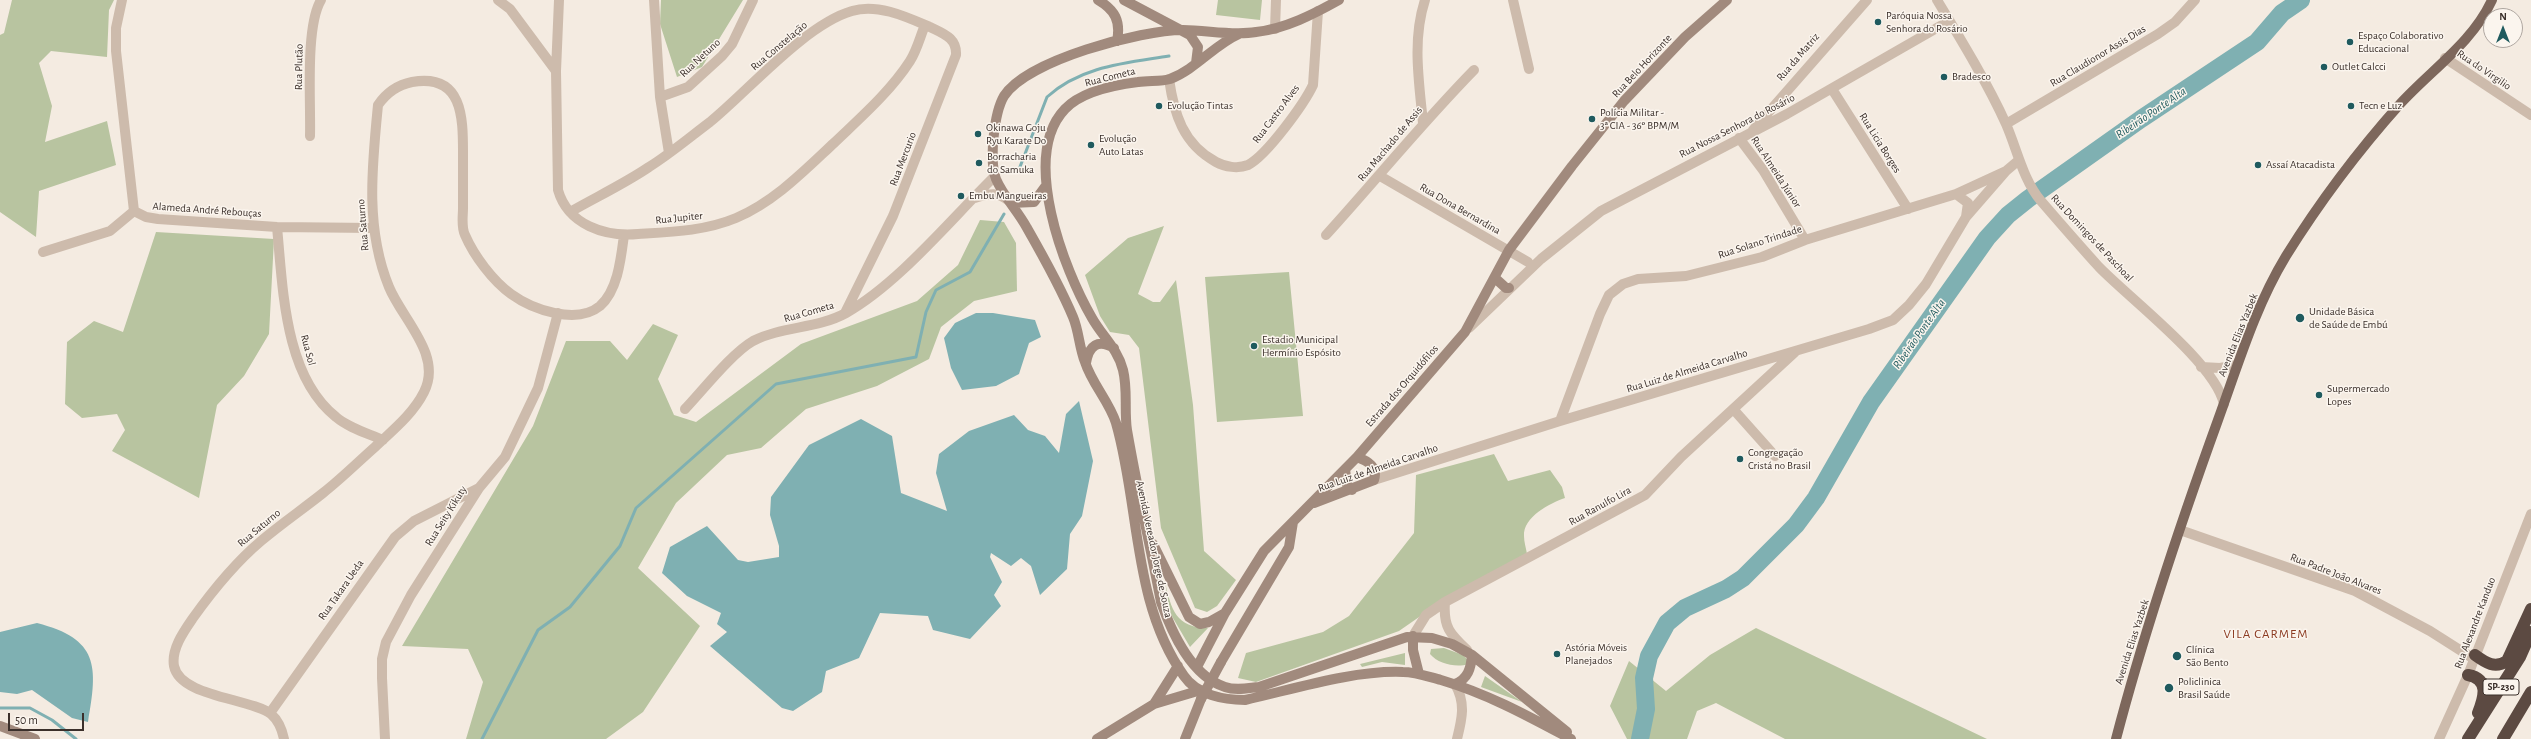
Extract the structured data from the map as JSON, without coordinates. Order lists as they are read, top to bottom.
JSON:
{
  "streets": {
    "highway": ["SP-230"],
    "main road": [
      "Rua Belo Horizonte",
      "Rua Cometa",
      "Avenida Elias Yazbek",
      "Rua Luiz de Almeida Carvalho",
      "Estrada dos Orquidófilos",
      "Avenida Vereador Jorge de Souza"
    ],
    "street": [
      "Rua Constelação",
      "Rua Claudionor Assis Dias",
      "Rua da Matriz",
      "Rua Netuno",
      "Rua Plutão",
      "Rua do Virgilio",
      "Rua Castro Alves",
      "Rua Nossa Senhora do Rosário",
      "Rua Licia Borges",
      "Rua Machado de Assis",
      "Rua Mercurio",
      "Rua Almeida Júnior",
      "Rua Dona Bernardina",
      "Alameda André Rebouças",
      "Rua Jupiter",
      "Rua Saturno",
      "Rua Domingos de Paschoal",
      "Rua Solano Trindade",
      "Rua Sol",
      "Rua Ranulfo Lira",
      "Rua Seity Kikuty",
      "Rua Padre João Alvares",
      "Rua Takara Ueda",
      "Rua Alexandre Kanduo"
    ]
  },
  "crossings": [
    ["Rua Constelação", "Rua Mercurio"],
    ["Rua Constelação", "Rua Jupiter"],
    ["Rua Claudionor Assis Dias", "Rua Domingos de Paschoal"],
    ["Rua da Matriz", "Rua Nossa Senhora do Rosário"],
    ["Rua Belo Horizonte", "Rua Dona Bernardina"],
    ["Rua Belo Horizonte", "Estrada dos Orquidófilos"],
    ["Rua do Virgilio", "Avenida Elias Yazbek"],
    ["Rua Cometa", "Rua Castro Alves"],
    ["Rua Cometa", "Rua Mercurio"],
    ["Rua Cometa", "Avenida Vereador Jorge de Souza"],
    ["Rua Nossa Senhora do Rosário", "Rua Licia Borges"],
    ["Rua Nossa Senhora do Rosário", "Rua Almeida Júnior"],
    ["Rua Nossa Senhora do Rosário", "Rua Dona Bernardina"],
    ["Rua Nossa Senhora do Rosário", "Rua Domingos de Paschoal"],
    ["Rua Nossa Senhora do Rosário", "Estrada dos Orquidófilos"],
    ["Rua Licia Borges", "Rua Solano Trindade"],
    ["Rua Machado de Assis", "Rua Dona Bernardina"],
    ["Rua Mercurio", "Rua Jupiter"],
    ["Rua Almeida Júnior", "Rua Solano Trindade"],
    ["Alameda André Rebouças", "Rua Saturno"],
    ["Alameda André Rebouças", "Rua Sol"],
    ["Rua Jupiter", "Rua Saturno"],
    ["Rua Saturno", "Rua Sol"],
    ["Rua Saturno", "Rua Seity Kikuty"],
    ["Rua Saturno", "Rua Takara Ueda"],
    ["Rua Domingos de Paschoal", "Rua Solano Trindade"],
    ["Rua Domingos de Paschoal", "Avenida Elias Yazbek"],
    ["Rua Solano Trindade", "Rua Luiz de Almeida Carvalho"],
    ["Avenida Elias Yazbek", "Rua Padre João Alvares"],
    ["Rua Luiz de Almeida Carvalho", "Estrada dos Orquidófilos"],
    ["Rua Luiz de Almeida Carvalho", "Rua Ranulfo Lira"],
    ["Rua Ranulfo Lira", "Avenida Vereador Jorge de Souza"],
    ["Rua Seity Kikuty", "Rua Takara Ueda"],
    ["Rua Padre João Alvares", "Rua Alexandre Kanduo"]
  ],
  "districts": ["VILA CARMEM"],
  "water": ["Ribeirão Ponte Alta"],
  "places": [
    "Paróquia Nossa Senhora do Rosário",
    "Espaço Colaborativo Educacional",
    "Outlet Calcci",
    "Bradesco",
    "Evolução Tintas",
    "Tecn e Luz",
    "Polícia Militar - 3ª CIA - 36º BPM/M",
    "Okinawa Goju Ryu Karate Do",
    "Evolução Auto Latas",
    "Borracharia do Samuka",
    "Assaí Atacadista",
    "Embu Mangueiras",
    "Unidade Básica de Saúde de Embú",
    "Estadio Municipal Hermínio Espósito",
    "Supermercado Lopes",
    "Congregação Cristá no Brasil",
    "Astória Móveis Planejados",
    "Clínica São Bento",
    "Policlinica Brasil Saúde"
  ],
  "scale_bar": "50 m",
  "north": "top"
}
